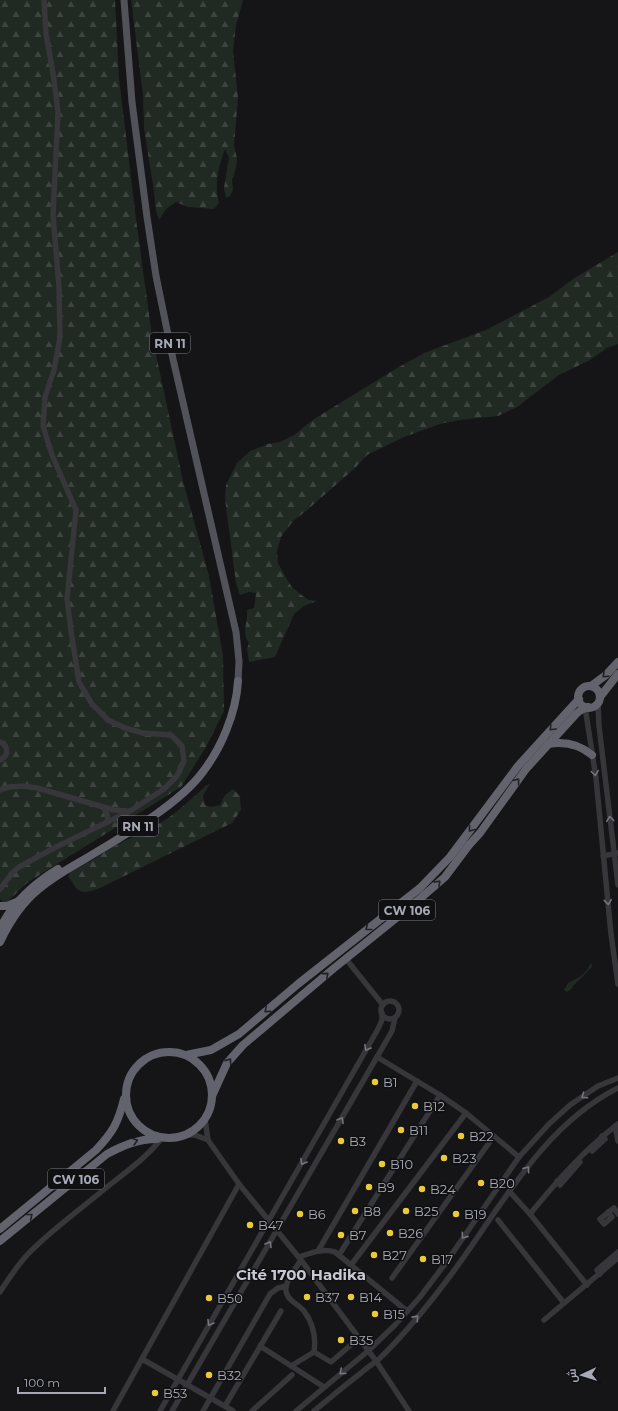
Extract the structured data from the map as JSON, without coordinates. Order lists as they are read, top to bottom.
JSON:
{
  "streets": {
    "highway": ["RN 11", "CW 106"]
  },
  "districts": ["Cité 1700 Hadika"],
  "places": [
    "B1",
    "B12",
    "B11",
    "B22",
    "B3",
    "B23",
    "B10",
    "B20",
    "B9",
    "B24",
    "B8",
    "B25",
    "B6",
    "B19",
    "B47",
    "B26",
    "B7",
    "B27",
    "B17",
    "B37",
    "B14",
    "B50",
    "B15",
    "B35",
    "B32",
    "B53"
  ],
  "scale_bar": "100 m",
  "north": "left"
}
